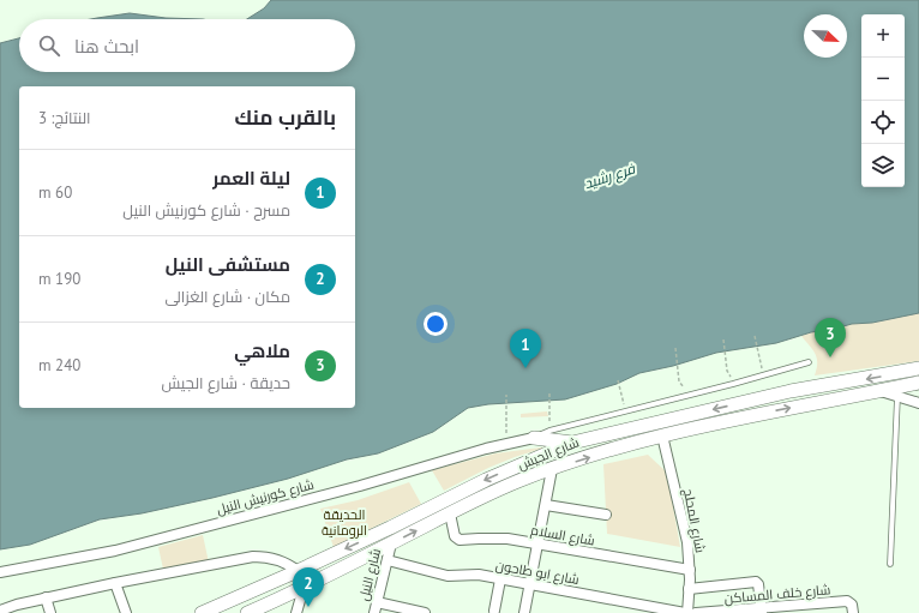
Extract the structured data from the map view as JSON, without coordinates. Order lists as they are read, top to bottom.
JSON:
{
  "streets": {
    "main road": ["شارع الجيش"],
    "street": [
      "شارع كورنيش النيل",
      "شارع المحلج",
      "شارع السلام",
      "شارع ابو طاحون",
      "شارع النيل",
      "شارع خلف المساكن"
    ]
  },
  "crossings": [
    ["شارع الجيش", "شارع المحلج"],
    ["شارع الجيش", "شارع السلام"],
    ["شارع الجيش", "شارع النيل"],
    ["شارع المحلج", "شارع السلام"],
    ["شارع المحلج", "شارع ابو طاحون"],
    ["شارع ابو طاحون", "شارع النيل"]
  ],
  "water": ["فرع رشيد"],
  "parks": ["الحديقة الرومانية"],
  "north": "bottom right",
  "page": {
    "map_buttons": ["+", "−"],
    "search": "ابحث هنا",
    "heading": ["بالقرب منك", "النتائج: 3"],
    "list": [
      {
        "mark": "1",
        "name": "ليلة العمر",
        "note": "مسرح · شارع كورنيش النيل",
        "value": "60 m"
      },
      {
        "mark": "2",
        "name": "مستشفى النيل",
        "note": "مكان · شارع الغزالى",
        "value": "190 m"
      },
      {
        "mark": "3",
        "name": "ملاهي",
        "note": "حديقة · شارع الجيش",
        "value": "240 m"
      }
    ],
    "pins": ["3", "1", "2"]
  }
}
